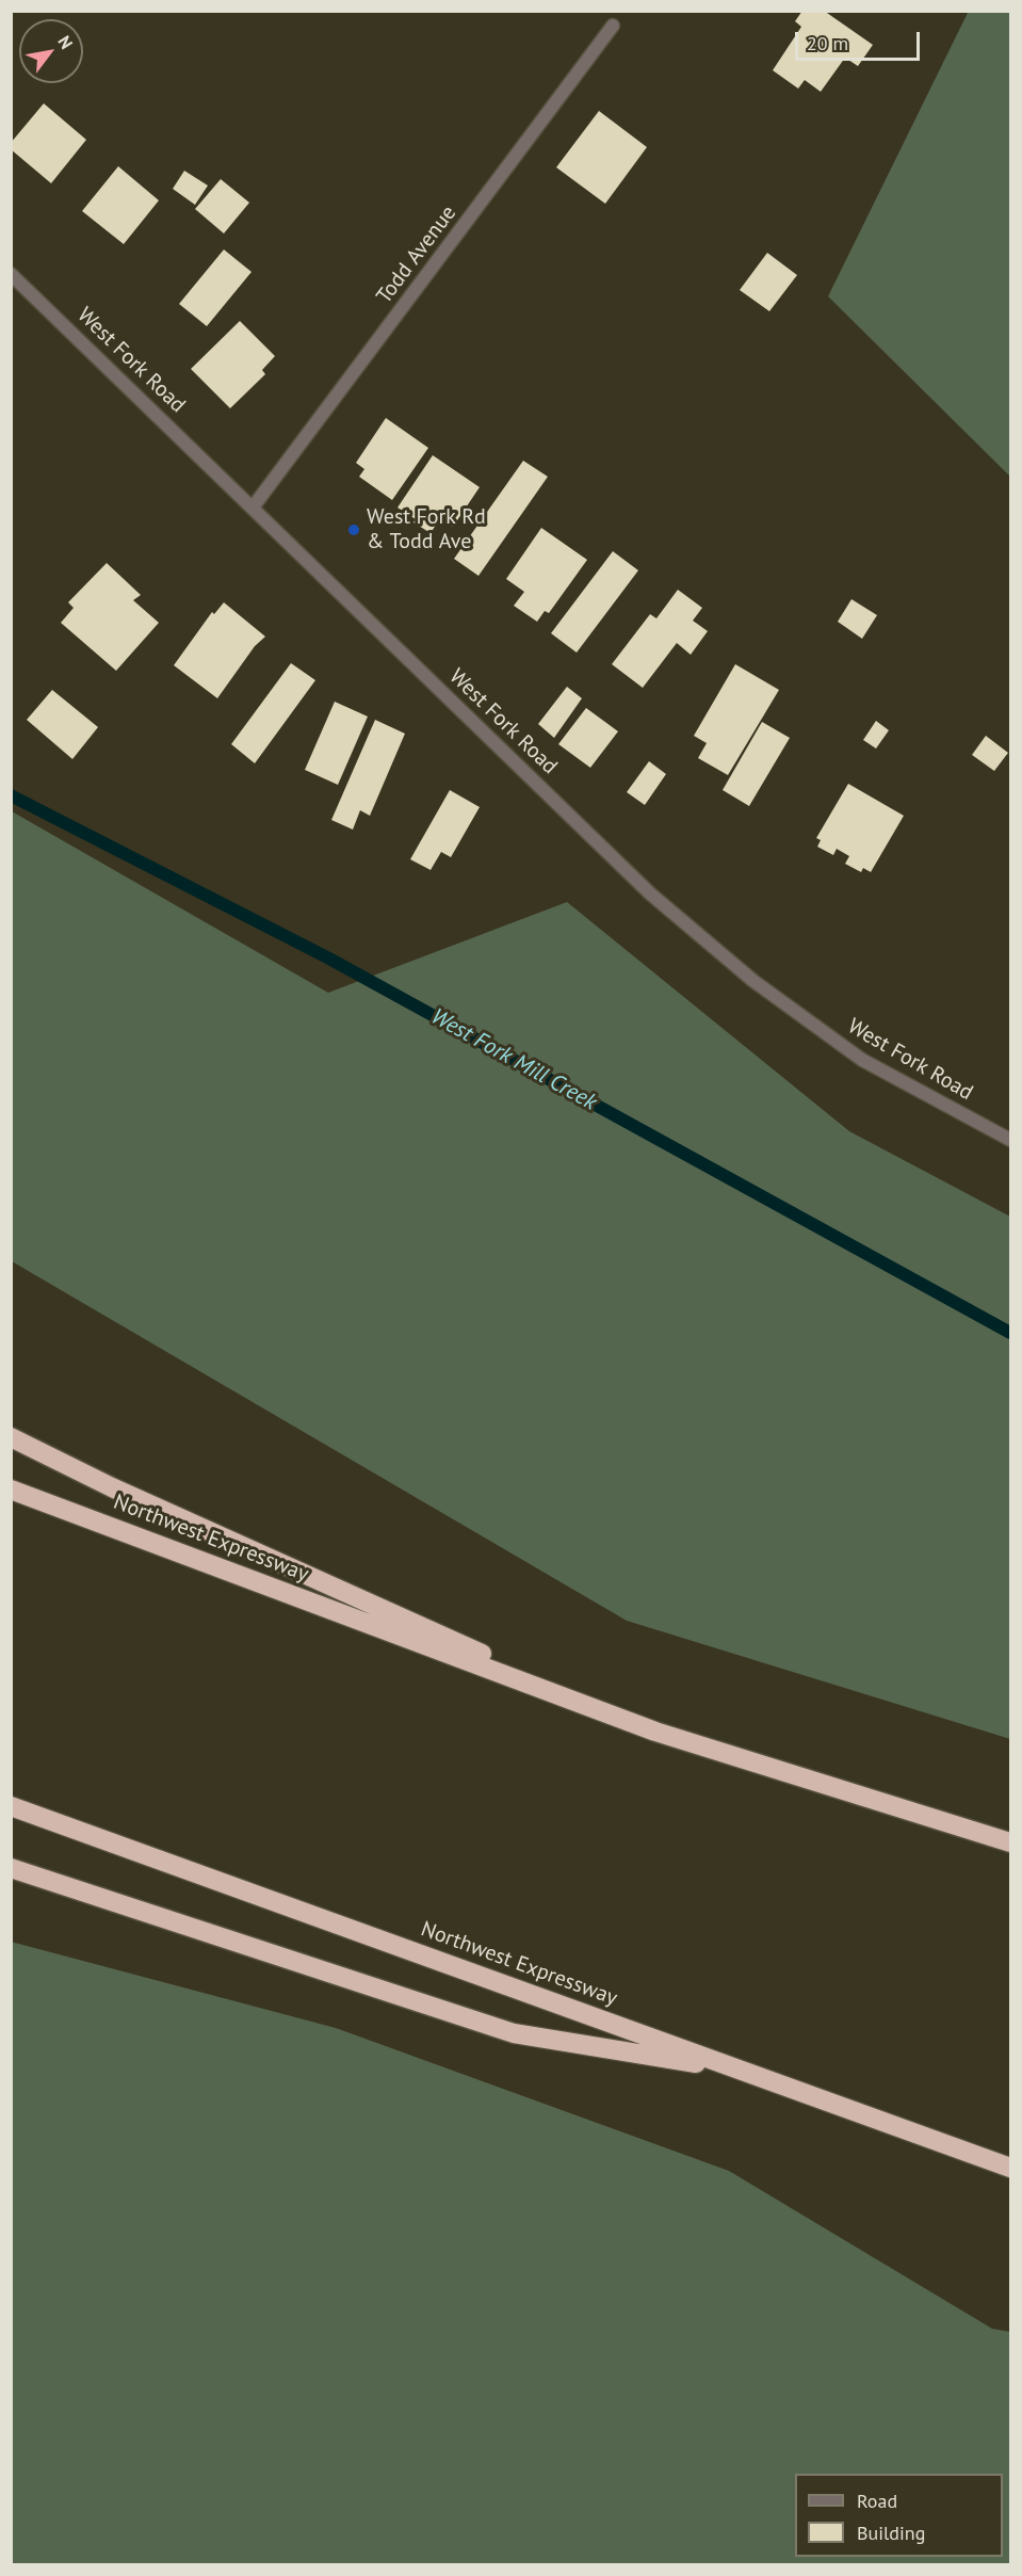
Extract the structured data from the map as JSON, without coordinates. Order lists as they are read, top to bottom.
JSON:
{
  "streets": {
    "highway": ["Northwest Expressway"],
    "street": ["Todd Avenue", "West Fork Road"]
  },
  "crossings": [
    ["Todd Avenue", "West Fork Road"]
  ],
  "water": ["West Fork Mill Creek"],
  "places": ["West Fork Rd & Todd Ave"],
  "legend": ["Road", "Building"],
  "scale_bar": "20 m",
  "north": "top right"
}
